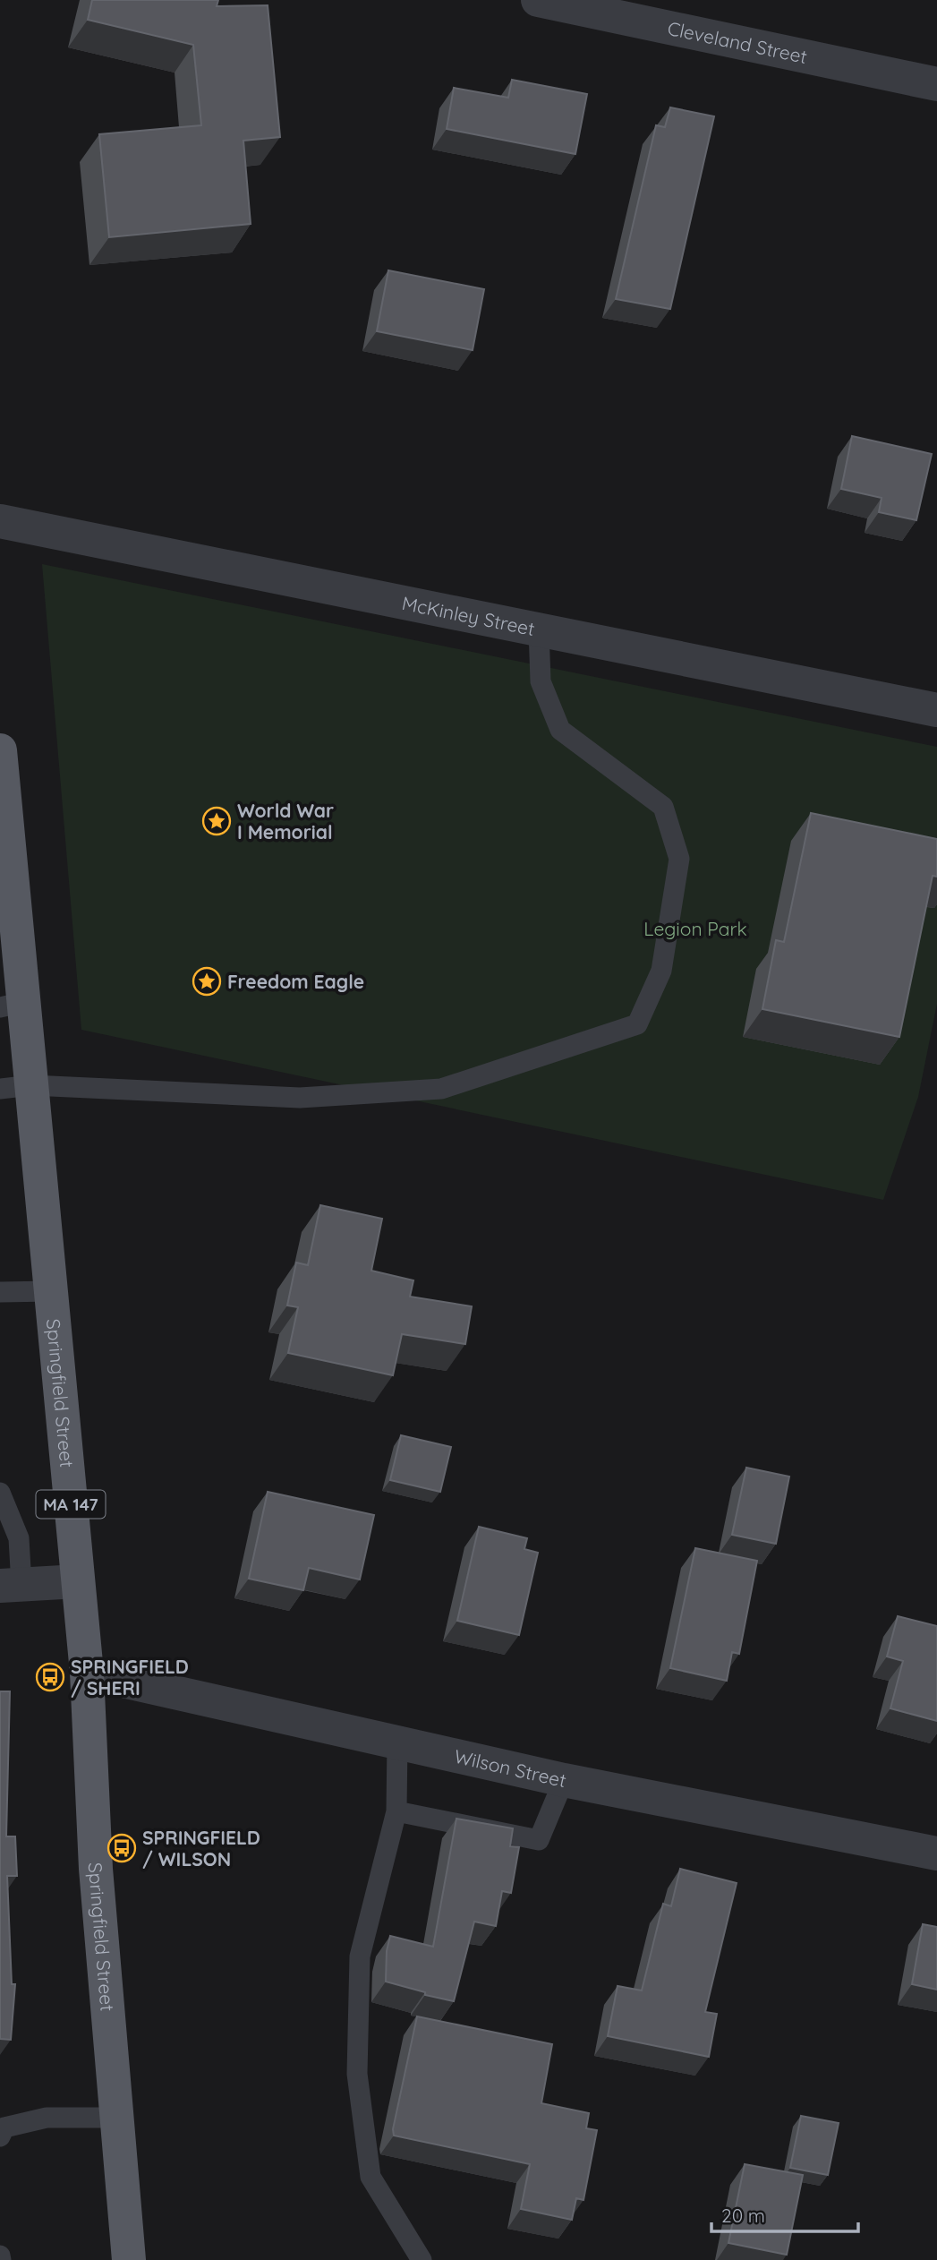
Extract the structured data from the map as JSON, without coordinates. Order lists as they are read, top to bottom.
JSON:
{
  "streets": {
    "main road": ["Springfield Street", "MA 147"],
    "street": ["Cleveland Street", "McKinley Street", "Wilson Street"]
  },
  "crossings": [
    ["Springfield Street", "Wilson Street"]
  ],
  "parks": ["Legion Park"],
  "places": {
    "place": ["World War I Memorial", "Freedom Eagle"],
    "bus stop": ["SPRINGFIELD / SHERI", "SPRINGFIELD / WILSON"]
  },
  "scale_bar": "20 m"
}
